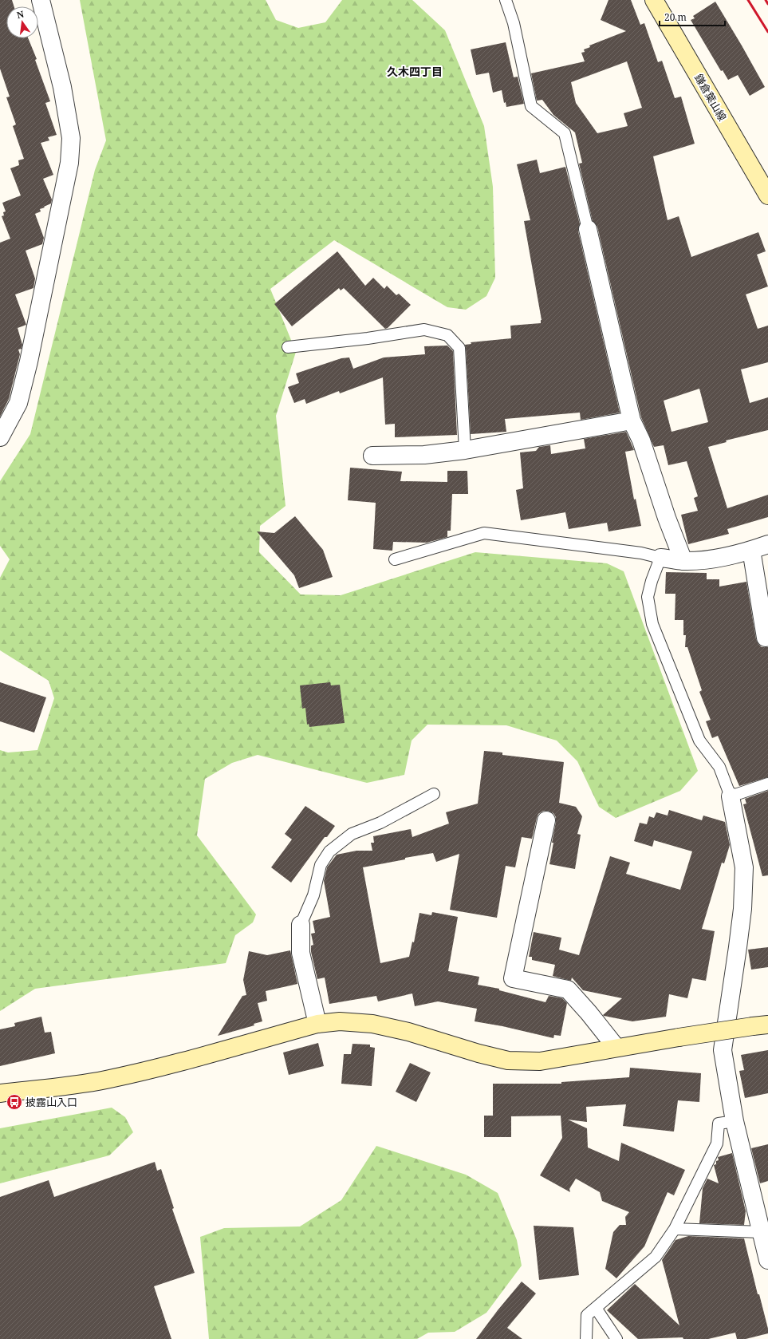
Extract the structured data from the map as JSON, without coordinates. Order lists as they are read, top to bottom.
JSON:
{
  "streets": {
    "street": ["鎌倉葉山線"]
  },
  "districts": ["久木四丁目"],
  "places": {
    "bus stop": ["披露山入口"]
  },
  "scale_bar": "20 m",
  "north": "top"
}
